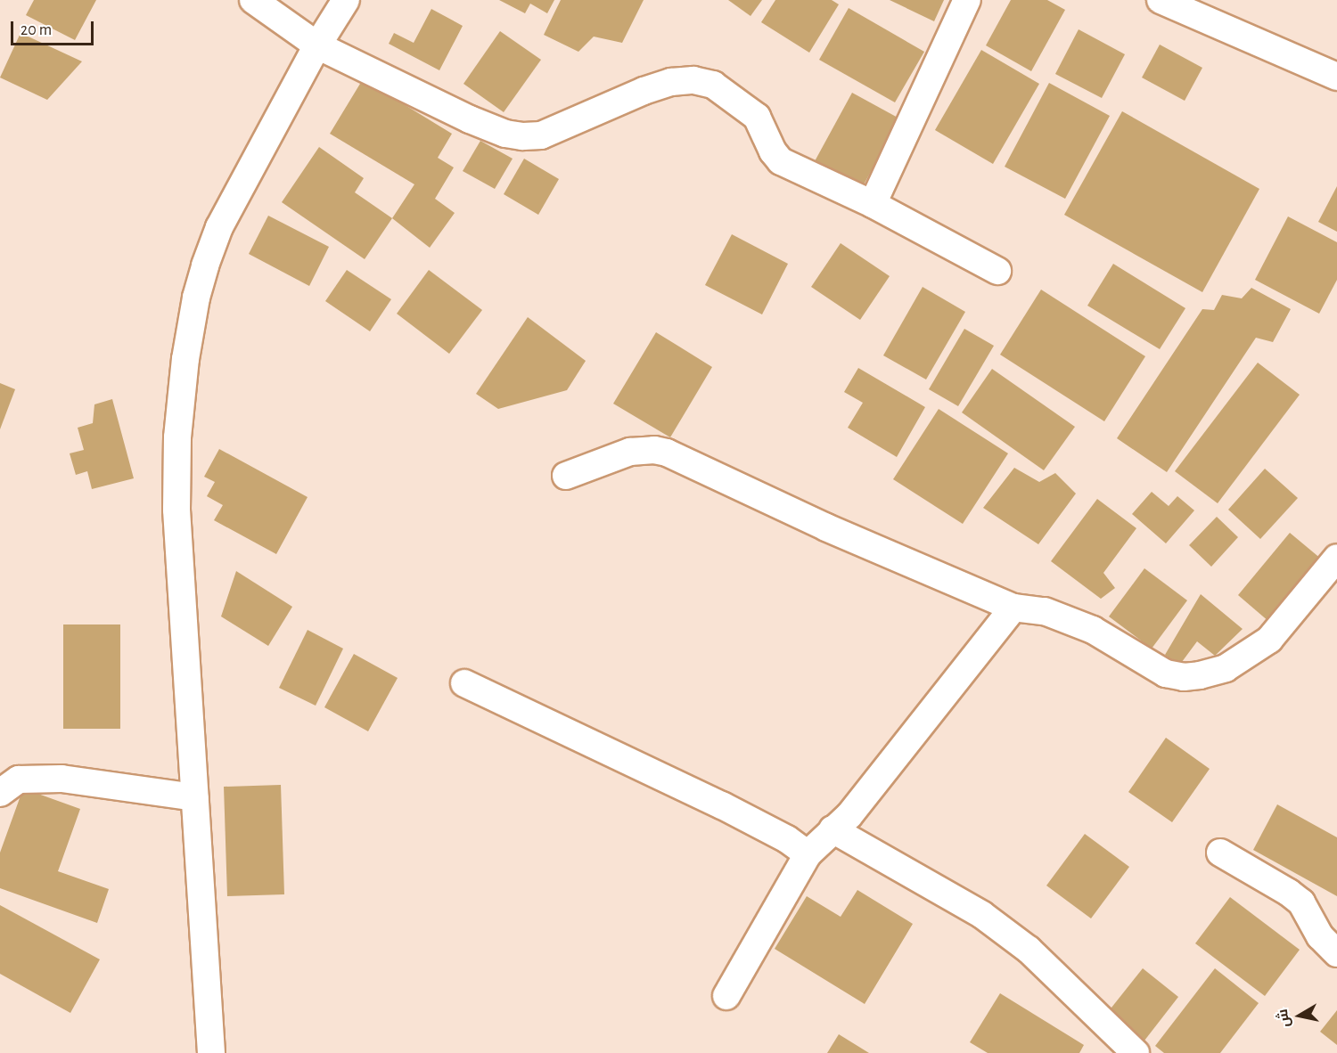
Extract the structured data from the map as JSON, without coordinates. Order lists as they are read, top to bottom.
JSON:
{
  "scale_bar": "20 m",
  "north": "left"
}
